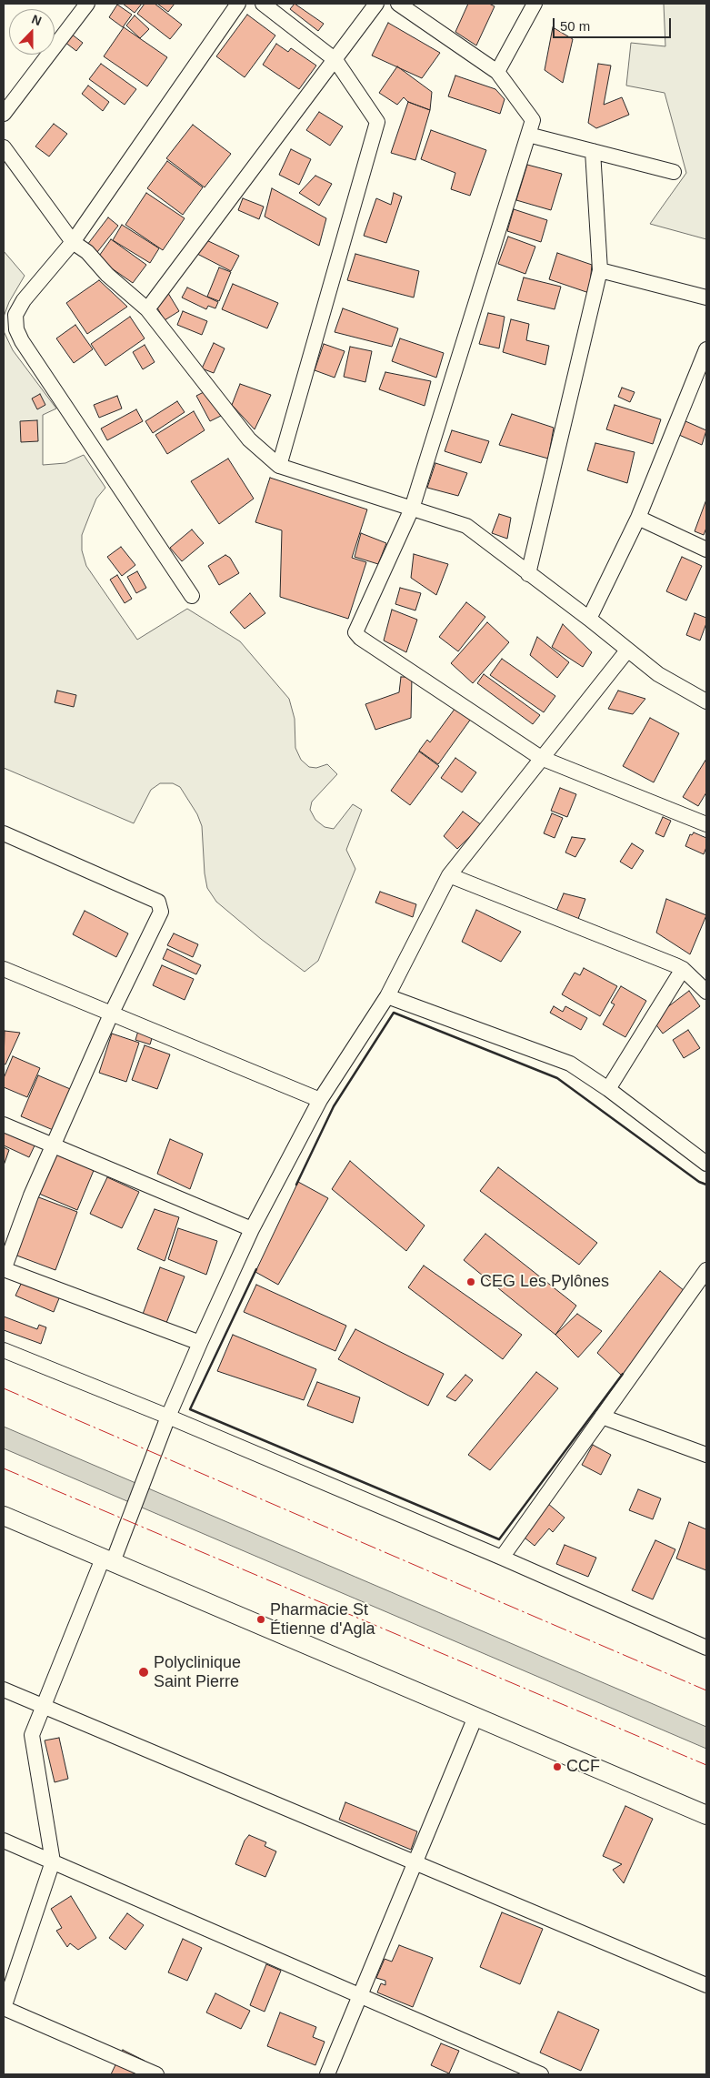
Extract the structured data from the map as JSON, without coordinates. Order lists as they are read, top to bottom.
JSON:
{
  "places": [
    "CEG Les Pylônes",
    "Pharmacie St Étienne d'Agla",
    "Polyclinique Saint Pierre",
    "CCF"
  ],
  "scale_bar": "50 m",
  "north": "top"
}
